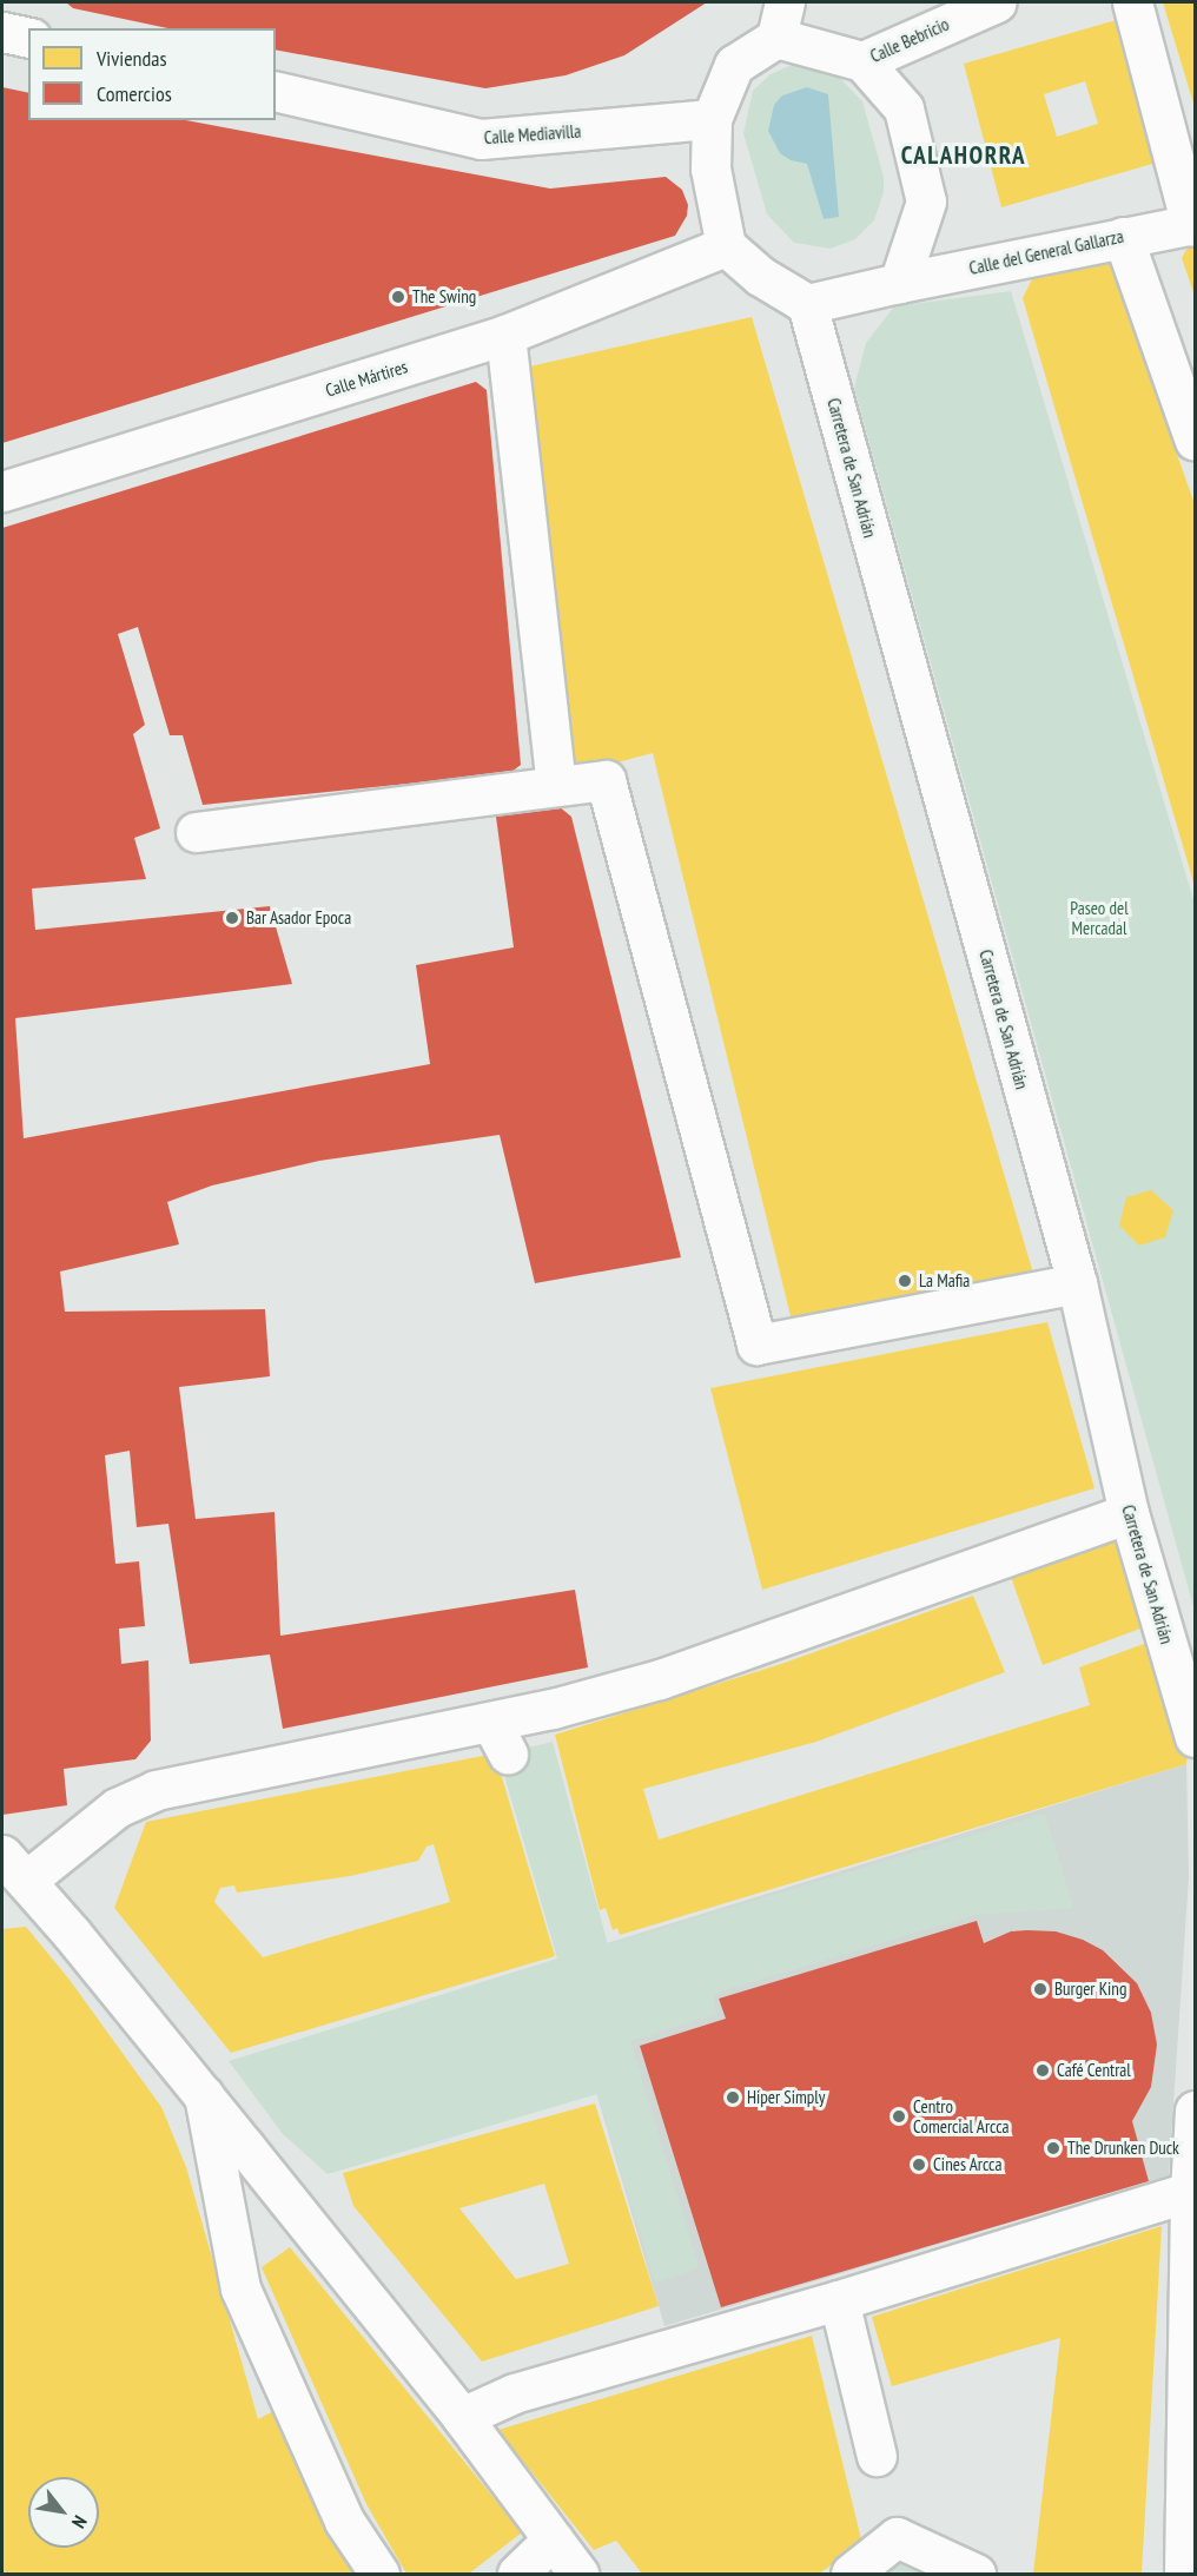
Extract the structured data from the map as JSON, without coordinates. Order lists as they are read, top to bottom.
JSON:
{
  "streets": {
    "street": [
      "Calle Bebricio",
      "Calle Mediavilla",
      "Calle del General Gallarza",
      "Calle Mártires",
      "Carretera de San Adrián"
    ]
  },
  "crossings": [
    ["Calle Bebricio", "Calle Mediavilla"],
    ["Calle Bebricio", "Calle del General Gallarza"],
    ["Calle Bebricio", "Calle Mártires"],
    ["Calle Bebricio", "Carretera de San Adrián"],
    ["Calle Mediavilla", "Calle del General Gallarza"],
    ["Calle Mediavilla", "Calle Mártires"],
    ["Calle Mediavilla", "Carretera de San Adrián"],
    ["Calle del General Gallarza", "Calle Mártires"],
    ["Calle del General Gallarza", "Carretera de San Adrián"],
    ["Calle Mártires", "Carretera de San Adrián"]
  ],
  "districts": ["CALAHORRA"],
  "parks": ["Paseo del Mercadal"],
  "places": [
    "The Swing",
    "Bar Asador Epoca",
    "La Mafia",
    "Burger King",
    "Café Central",
    "Hiper Simply",
    "Centro Comercial Arcca",
    "The Drunken Duck",
    "Cines Arcca"
  ],
  "legend": ["Viviendas", "Comercios"],
  "north": "bottom right"
}
